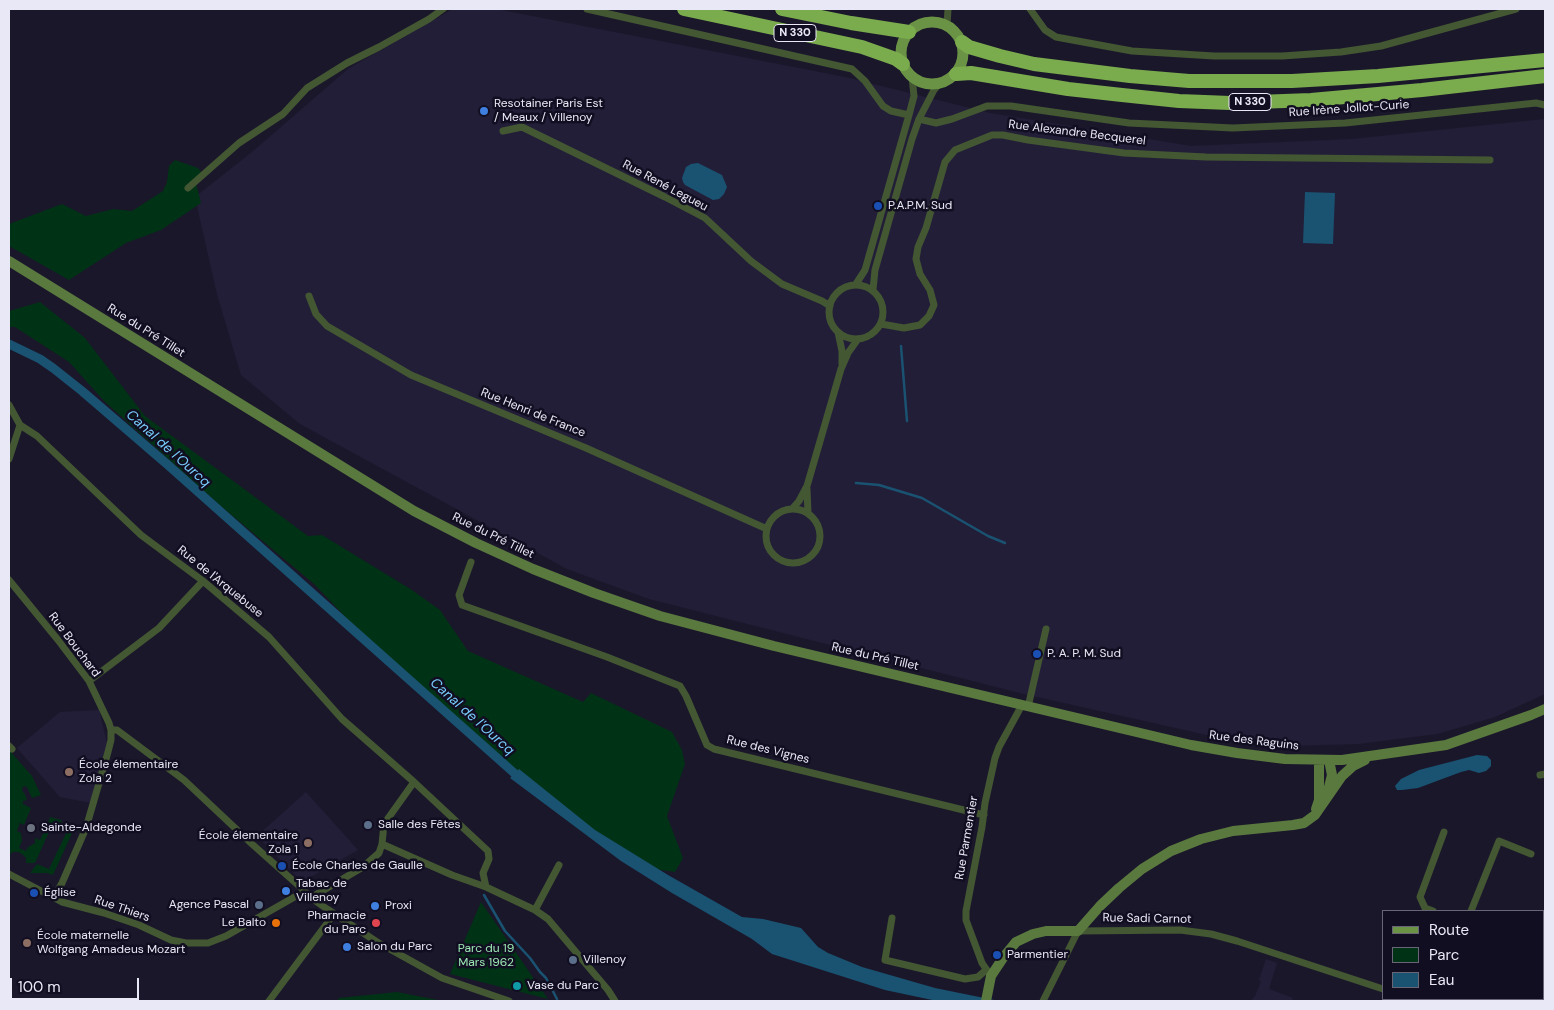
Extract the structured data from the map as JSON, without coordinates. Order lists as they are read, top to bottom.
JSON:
{
  "streets": {
    "highway": ["N 330"],
    "street": [
      "Rue Irène Jollot-Curie",
      "Rue Alexandre Becquerel",
      "Rue René Legueu",
      "Rue du Pré Tillet",
      "Rue Henri de France",
      "Rue de l'Arquebuse",
      "Rue Bouchard",
      "Rue des Raguins",
      "Rue des Vignes",
      "Rue Parmentier",
      "Rue Thiers",
      "Rue Sadi Carnot"
    ]
  },
  "crossings": [
    ["Rue Alexandre Becquerel", "Rue René Legueu"],
    ["Rue du Pré Tillet", "Rue des Raguins"],
    ["Rue du Pré Tillet", "Rue Parmentier"],
    ["Rue des Raguins", "Rue Parmentier"],
    ["Rue des Vignes", "Rue Parmentier"],
    ["Rue Parmentier", "Rue Sadi Carnot"]
  ],
  "water": ["Canal de l'Ourcq"],
  "parks": ["Parc du 19 Mars 1962"],
  "places": [
    "Resotainer Paris Est / Meaux / Villenoy",
    "P.A.P.M. Sud",
    "P. A. P. M. Sud",
    "École élementaire Zola 2",
    "Salle des Fêtes",
    "Sainte-Aldegonde",
    "École élementaire Zola 1",
    "École Charles de Gaulle",
    "Tabac de Villenoy",
    "Église",
    "Agence Pascal",
    "Proxi",
    "Le Balto",
    "Pharmacie du Parc",
    "École maternelle Wolfgang Amadeus Mozart",
    "Salon du Parc",
    "Parmentier",
    "Villenoy",
    "Vase du Parc"
  ],
  "legend": ["Route", "Parc", "Eau"],
  "scale_bar": "100 m"
}
